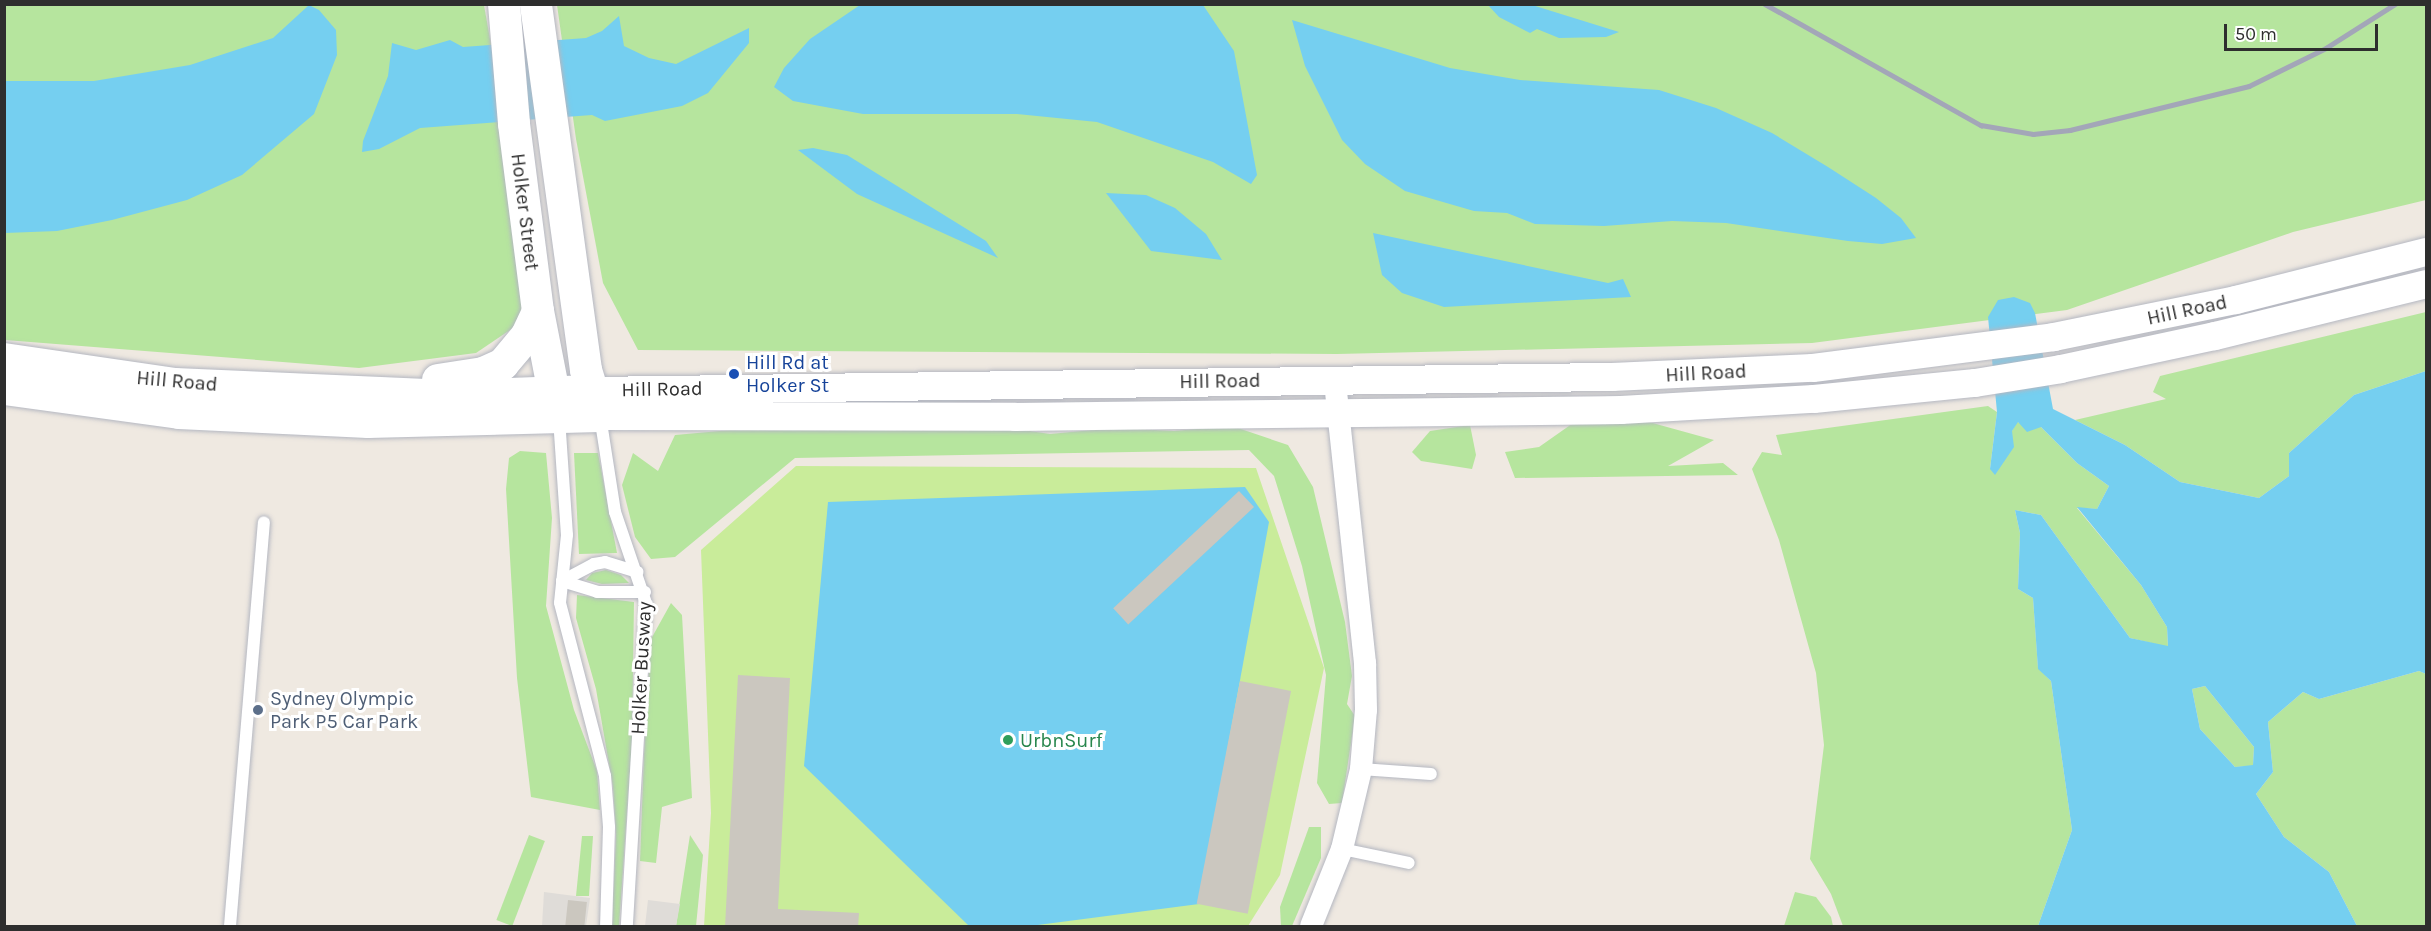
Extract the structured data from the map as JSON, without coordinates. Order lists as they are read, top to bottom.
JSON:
{
  "streets": {
    "main road": ["Holker Street", "Hill Road"],
    "lane": ["Holker Busway"]
  },
  "crossings": [
    ["Holker Street", "Hill Road"],
    ["Holker Street", "Holker Busway"],
    ["Hill Road", "Holker Busway"]
  ],
  "places": ["Hill Rd at Holker St", "Sydney Olympic Park P5 Car Park", "UrbnSurf"],
  "scale_bar": "50 m"
}
